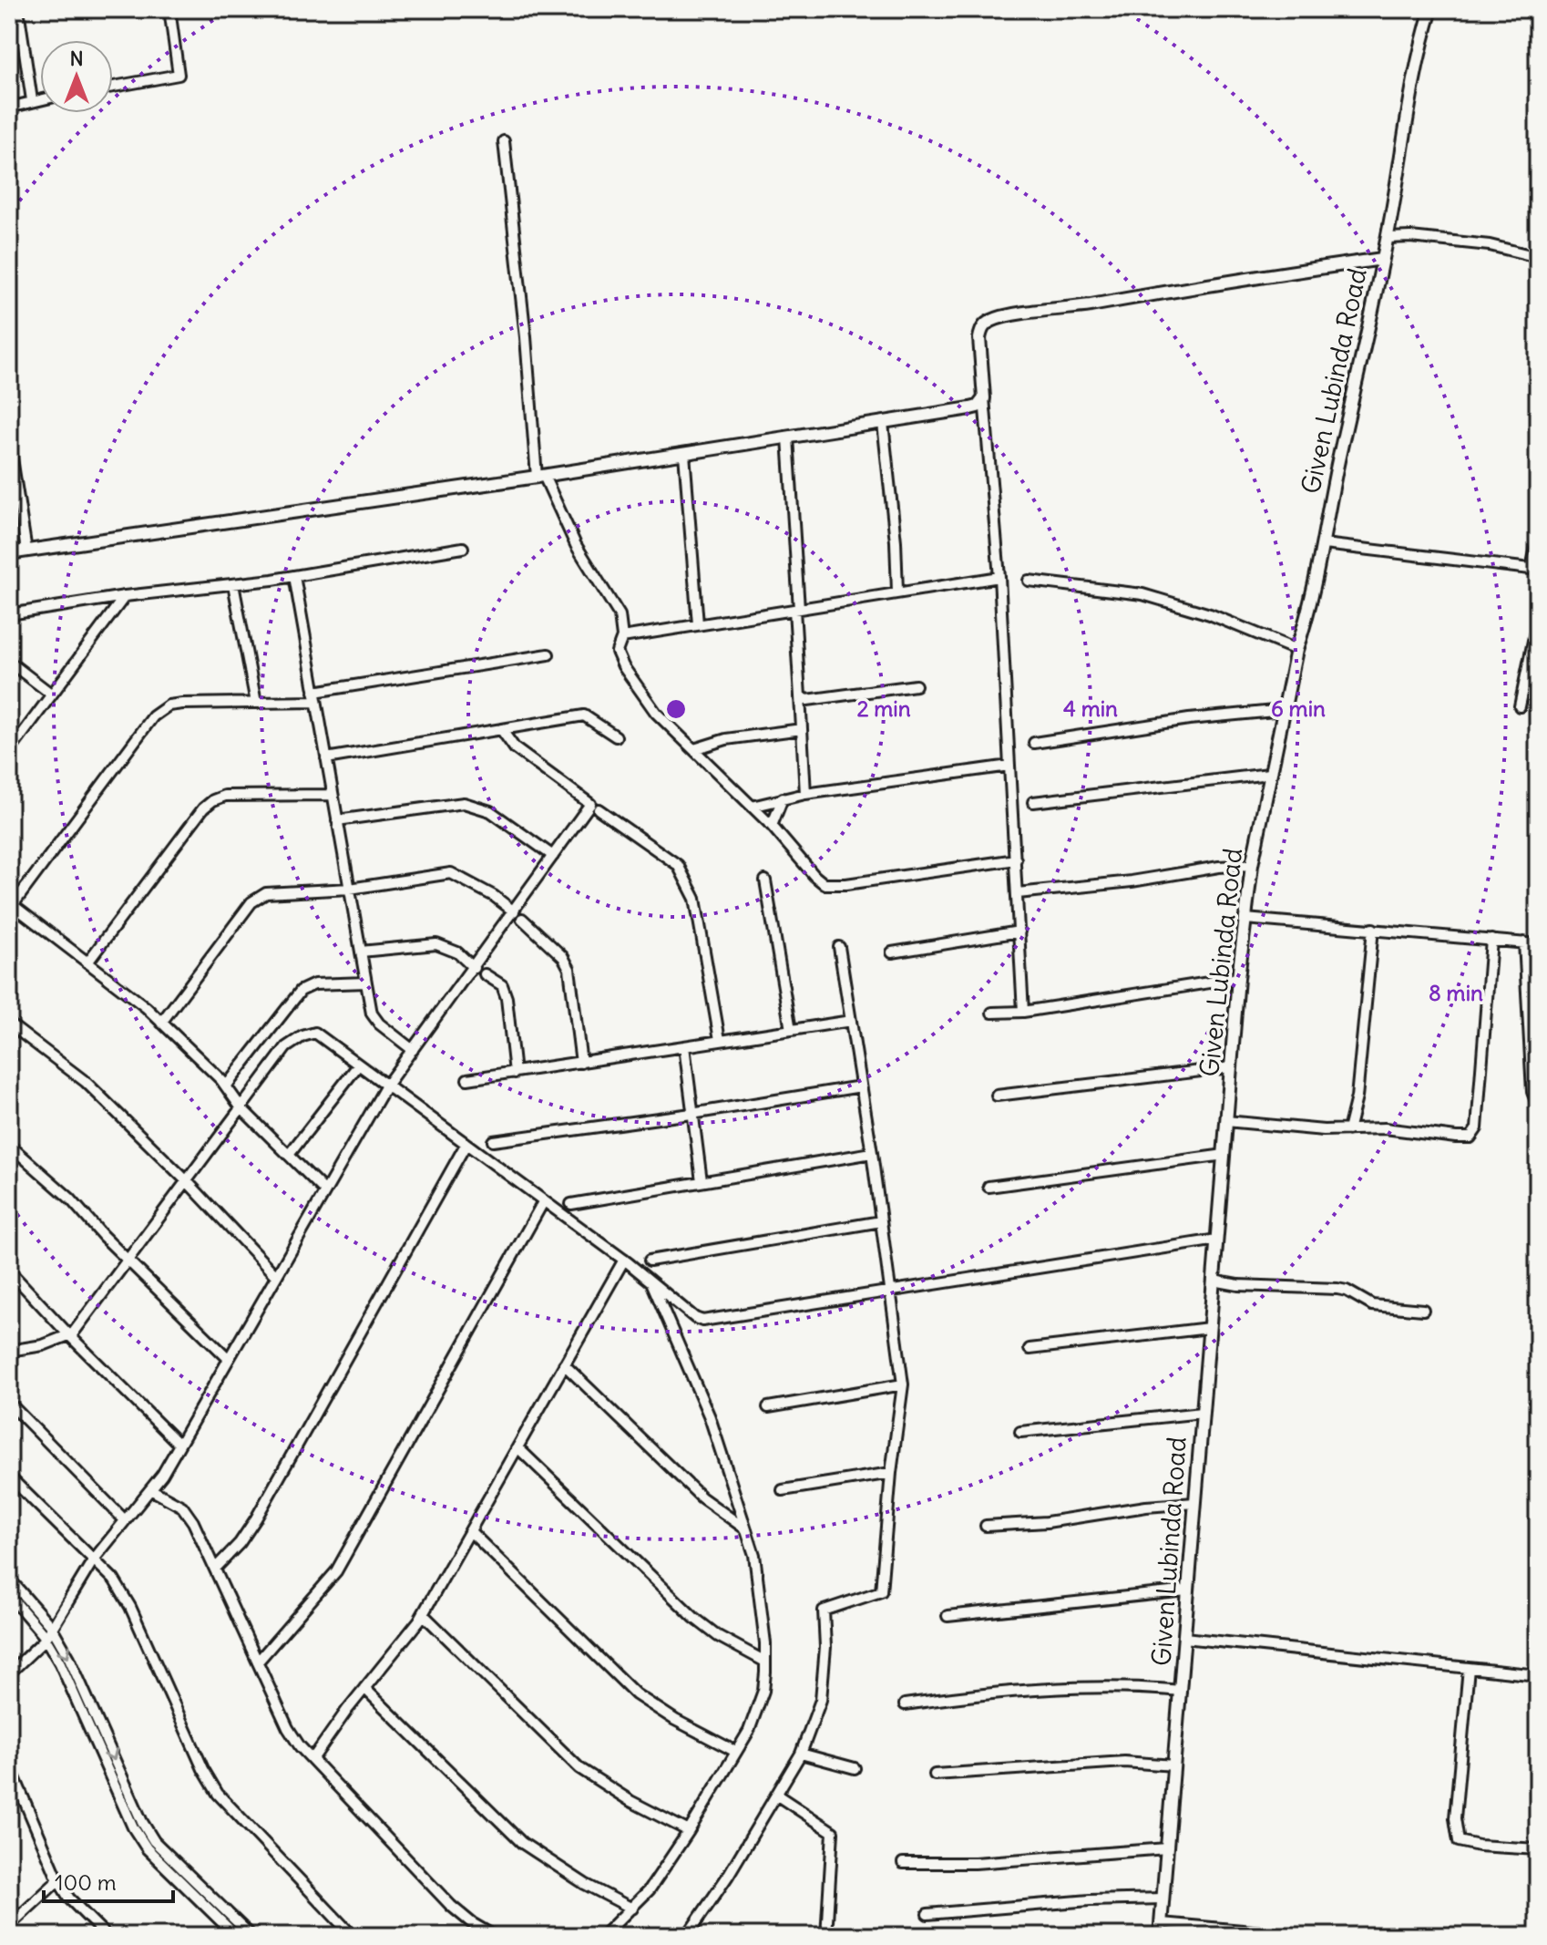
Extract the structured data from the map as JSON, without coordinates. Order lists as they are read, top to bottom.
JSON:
{
  "streets": {
    "street": ["Given Lubinda Road"]
  },
  "scale_bar": "100 m",
  "north": "top",
  "rings": [
    "2 min",
    "4 min",
    "6 min",
    "8 min"
  ]
}
